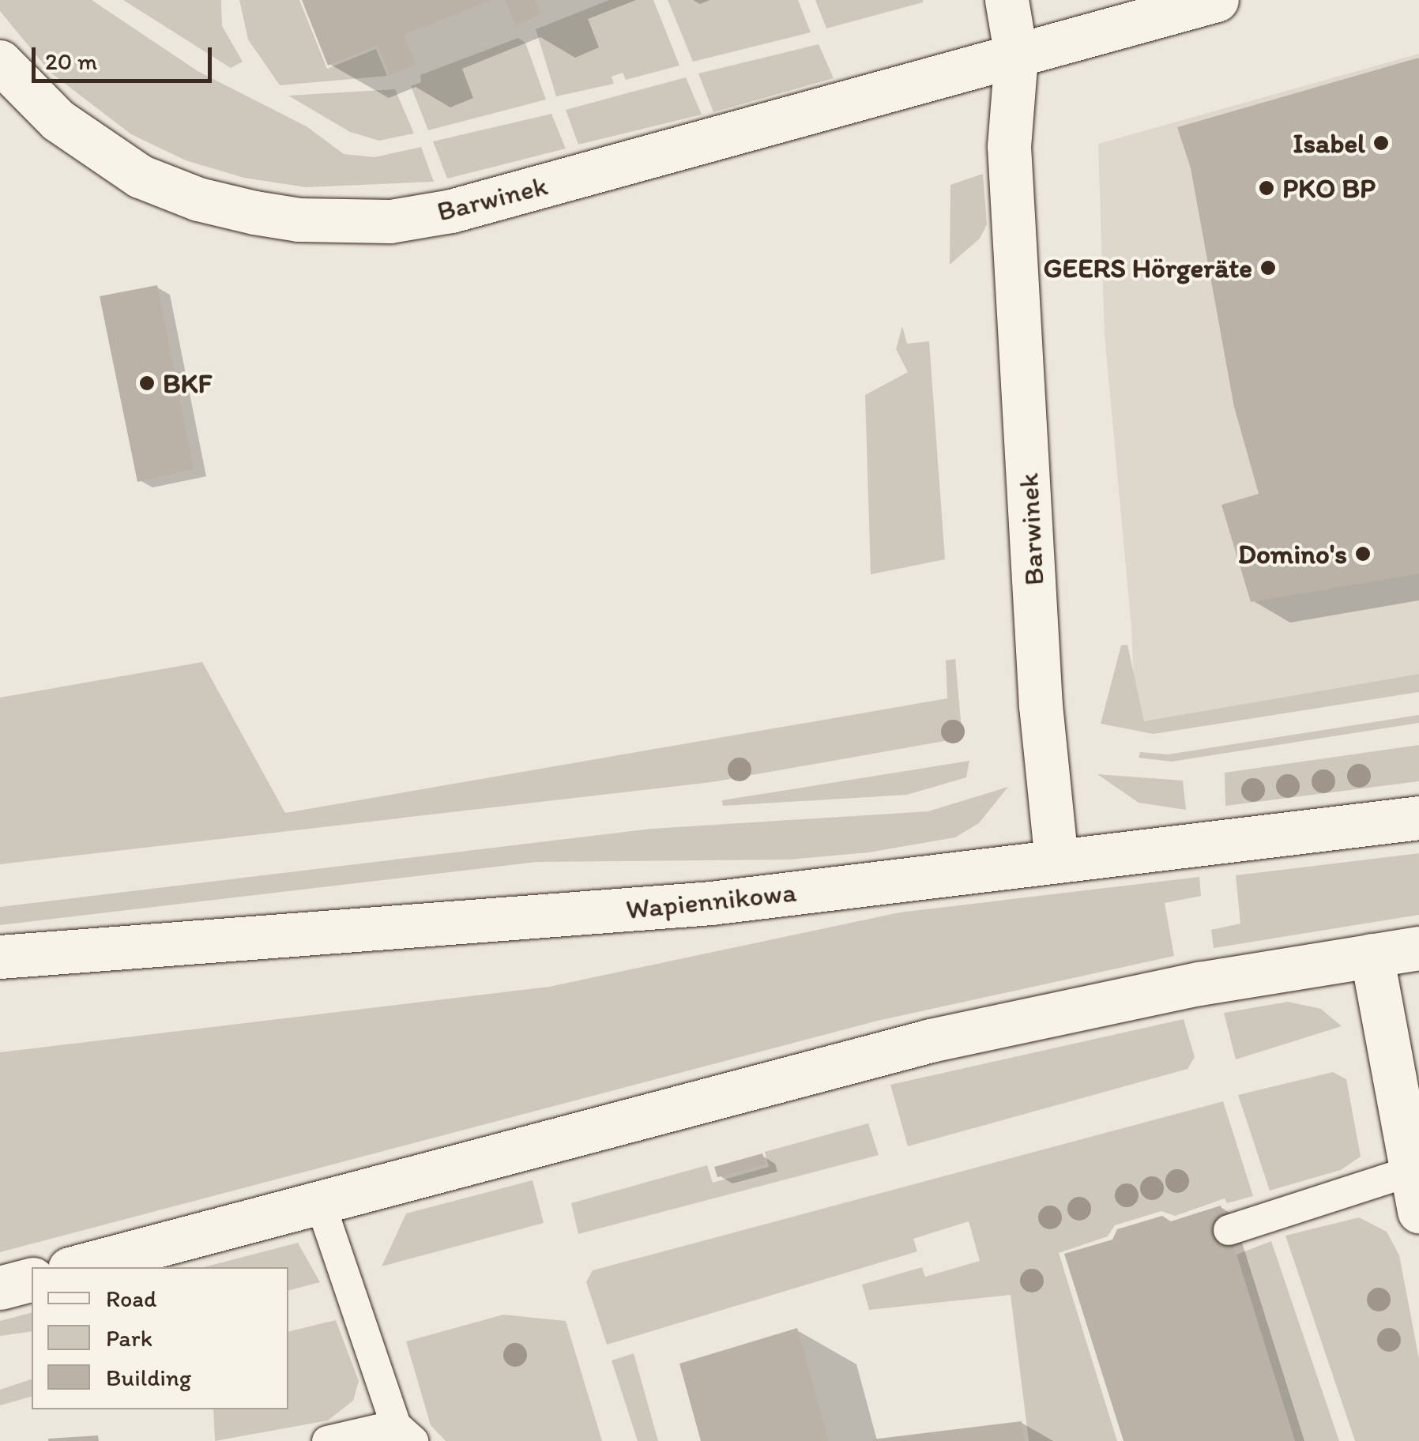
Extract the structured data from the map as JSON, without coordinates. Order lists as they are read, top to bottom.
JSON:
{
  "streets": {
    "main road": ["Barwinek", "Wapiennikowa"]
  },
  "crossings": [
    ["Barwinek", "Wapiennikowa"]
  ],
  "places": [
    "Isabel",
    "PKO BP",
    "GEERS Hörgeräte",
    "BKF",
    "Domino's"
  ],
  "legend": ["Road", "Park", "Building"],
  "scale_bar": "20 m"
}
